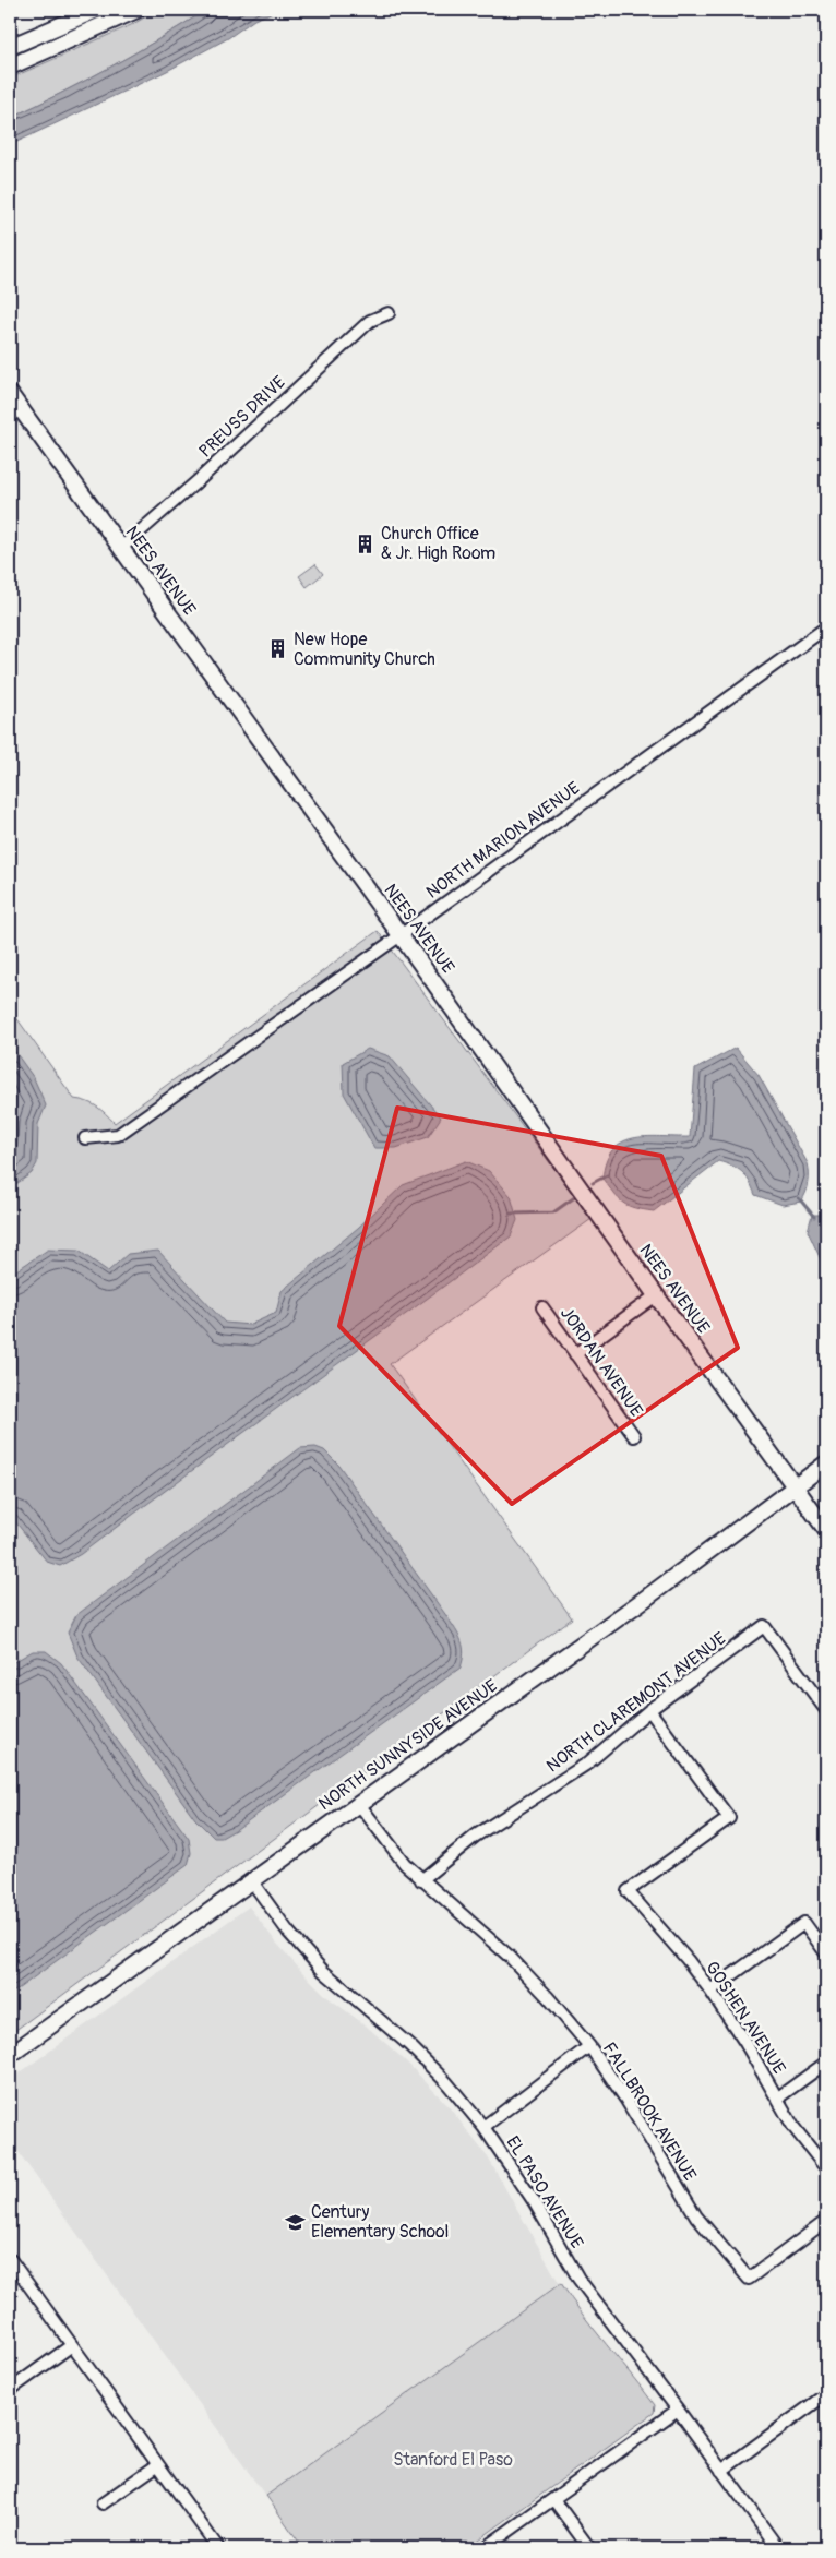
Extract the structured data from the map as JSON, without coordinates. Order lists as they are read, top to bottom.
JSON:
{
  "streets": {
    "main road": ["NEES AVENUE", "NORTH SUNNYSIDE AVENUE"],
    "street": [
      "PREUSS DRIVE",
      "NORTH MARION AVENUE",
      "JORDAN AVENUE",
      "NORTH CLAREMONT AVENUE",
      "GOSHEN AVENUE",
      "FALLBROOK AVENUE",
      "EL PASO AVENUE"
    ]
  },
  "crossings": [
    ["PREUSS DRIVE", "NEES AVENUE"],
    ["NEES AVENUE", "NORTH MARION AVENUE"],
    ["NEES AVENUE", "NORTH SUNNYSIDE AVENUE"],
    ["NORTH CLAREMONT AVENUE", "GOSHEN AVENUE"],
    ["NORTH CLAREMONT AVENUE", "FALLBROOK AVENUE"],
    ["NORTH SUNNYSIDE AVENUE", "FALLBROOK AVENUE"],
    ["NORTH SUNNYSIDE AVENUE", "EL PASO AVENUE"]
  ],
  "parks": ["Stanford El Paso"],
  "places": {
    "building": ["Church Office & Jr. High Room", "New Hope Community Church"],
    "school or university": ["Century Elementary School"]
  }
}
